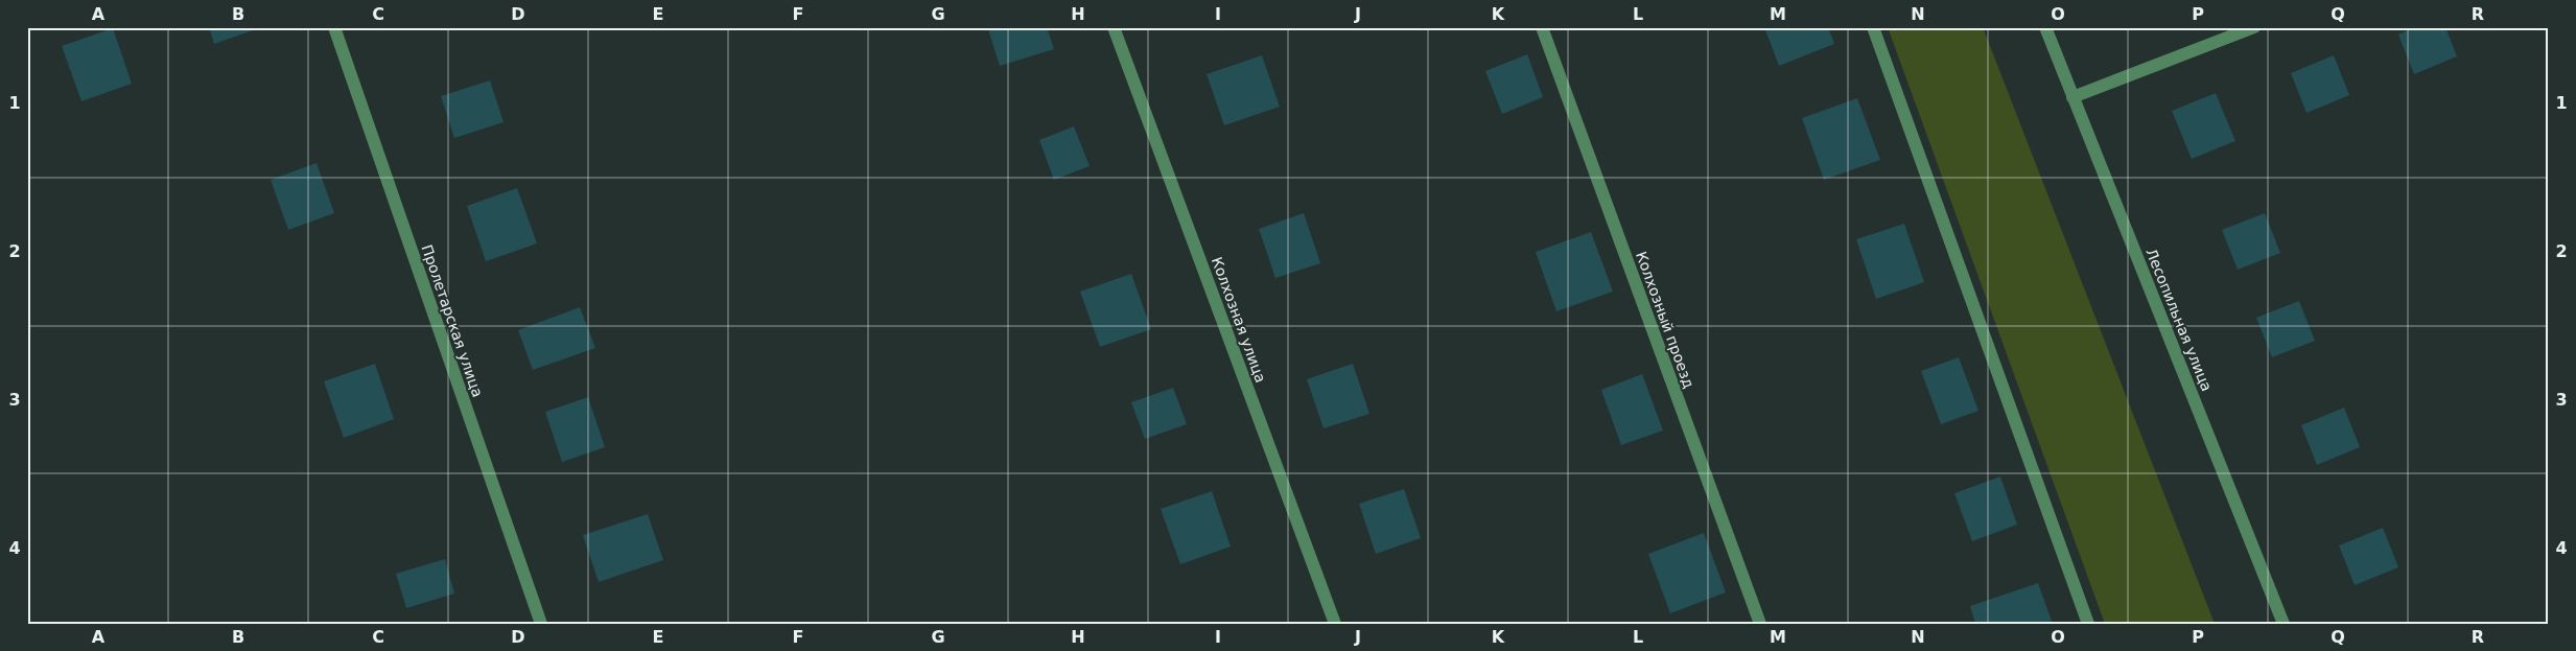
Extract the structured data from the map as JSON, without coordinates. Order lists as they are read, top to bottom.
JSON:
{
  "streets": {
    "street": [
      "Колхозная улица",
      "Колхозный проезд",
      "Лесопильная улица",
      "Пролетарская улица"
    ]
  },
  "grid": {
    "columns": [
      "A",
      "B",
      "C",
      "D",
      "E",
      "F",
      "G",
      "H",
      "I",
      "J",
      "K",
      "L",
      "M",
      "N",
      "O",
      "P",
      "Q",
      "R"
    ],
    "rows": [
      "1",
      "2",
      "3",
      "4"
    ]
  }
}
